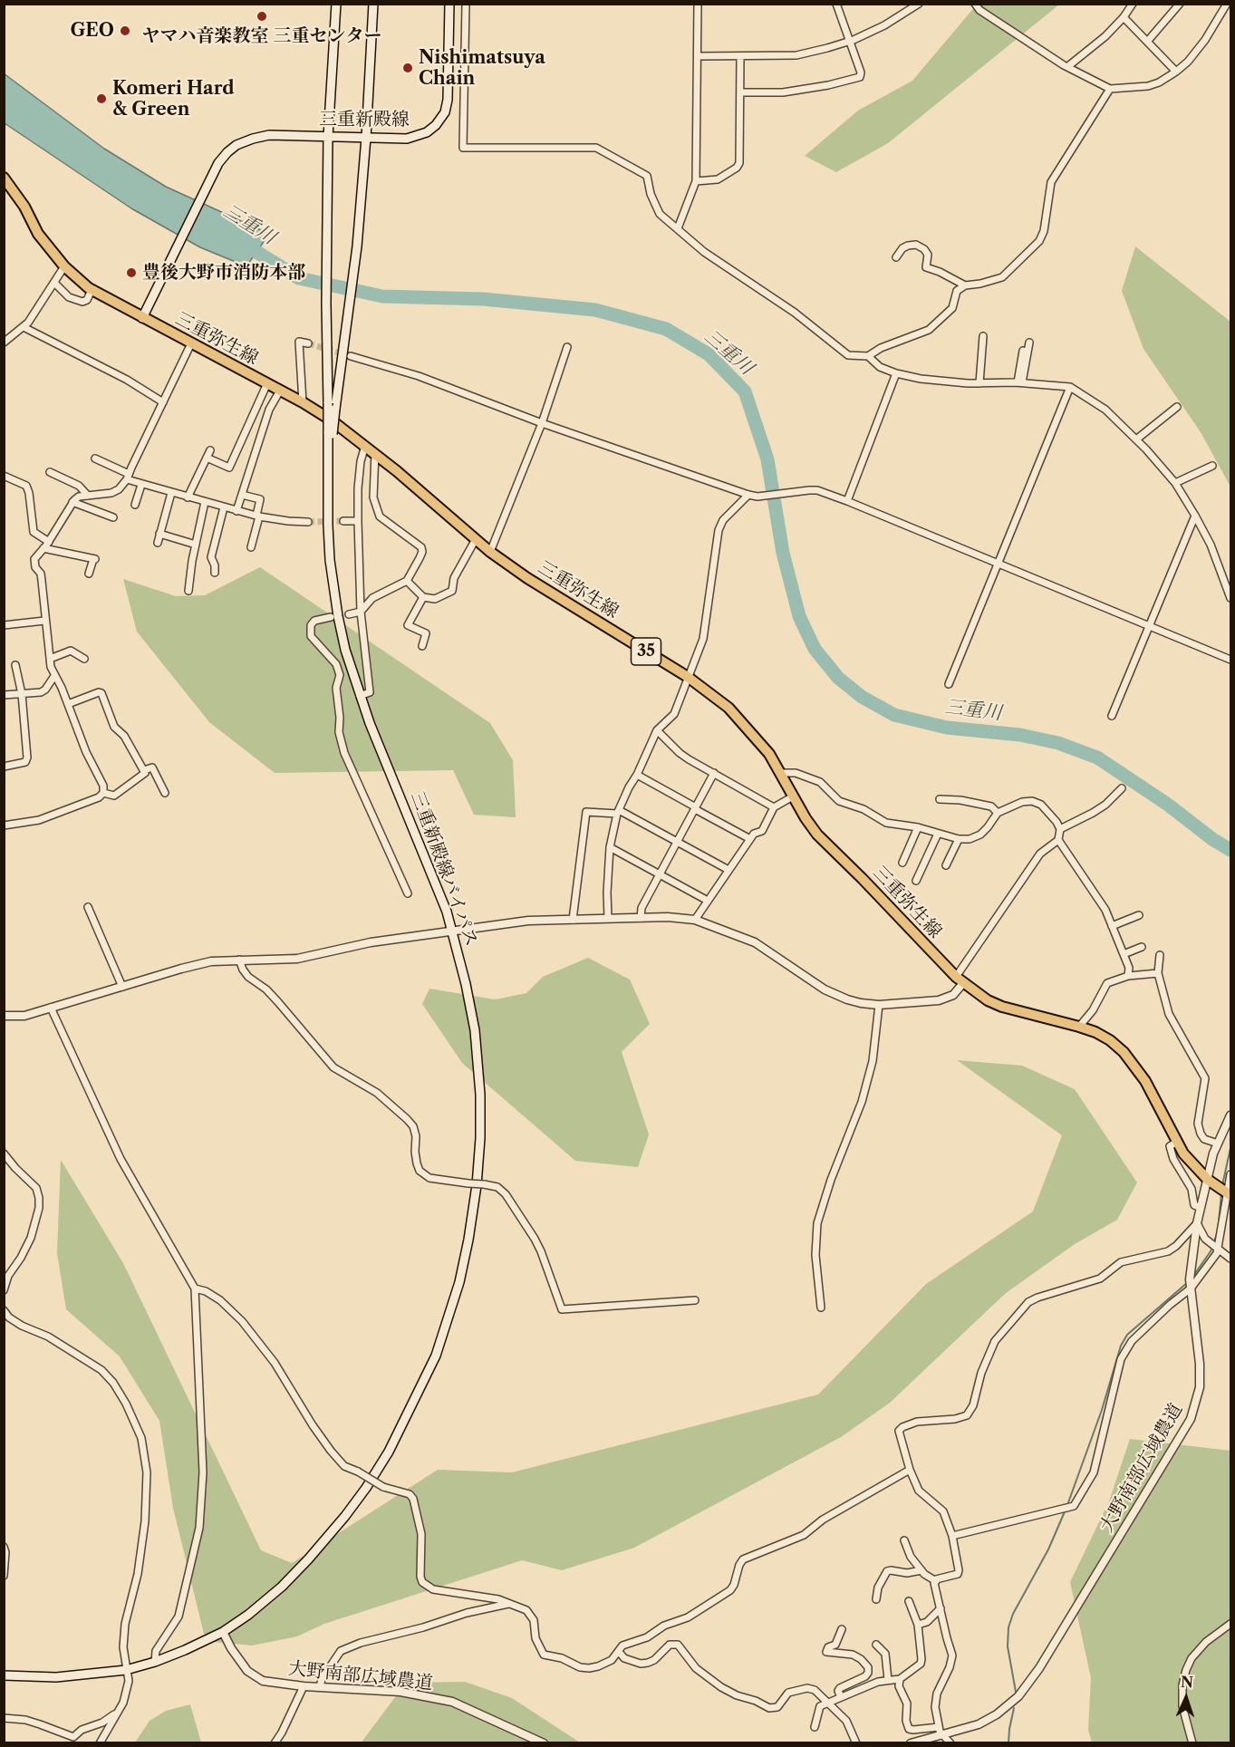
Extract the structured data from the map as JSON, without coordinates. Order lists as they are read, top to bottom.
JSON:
{
  "streets": {
    "main road": [
      "三重新殿線",
      "三重弥生線",
      "35",
      "三重新殿線バイパス"
    ],
    "street": ["大野南部広域農道"]
  },
  "crossings": [
    ["三重新殿線", "三重弥生線"],
    ["三重新殿線", "三重新殿線バイパス"],
    ["三重弥生線", "大野南部広域農道"],
    ["三重新殿線バイパス", "大野南部広域農道"]
  ],
  "water": ["三重川"],
  "places": [
    "ヤマハ音楽教室 三重センター",
    "GEO",
    "Nishimatsuya Chain",
    "Komeri Hard & Green",
    "豊後大野市消防本部"
  ],
  "north": "top"
}
